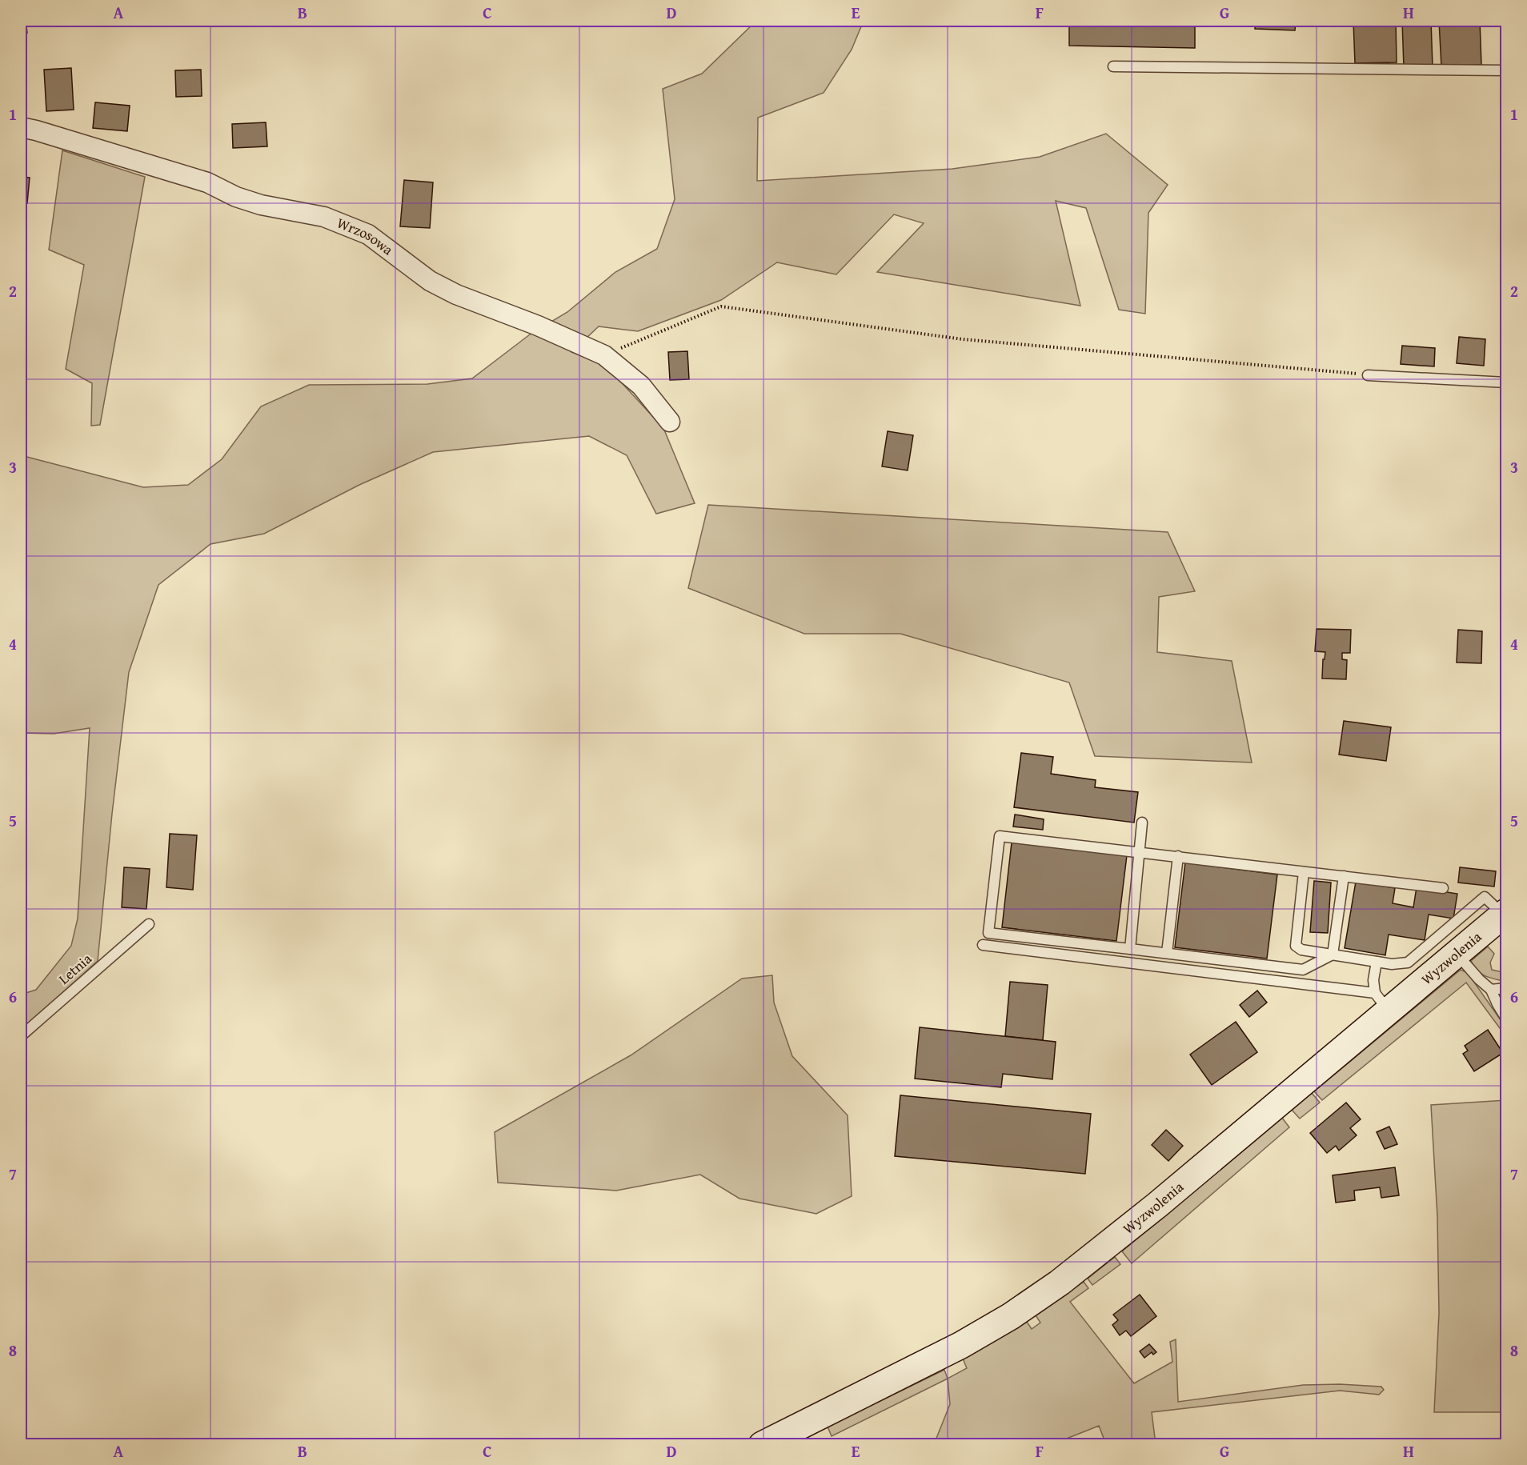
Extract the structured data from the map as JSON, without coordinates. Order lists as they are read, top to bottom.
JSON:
{
  "streets": {
    "street": ["Wrzosowa", "Wyzwolenia"],
    "lane": ["Letnia"]
  },
  "grid": {
    "columns": [
      "A",
      "B",
      "C",
      "D",
      "E",
      "F",
      "G",
      "H"
    ],
    "rows": [
      "1",
      "2",
      "3",
      "4",
      "5",
      "6",
      "7",
      "8"
    ]
  }
}
